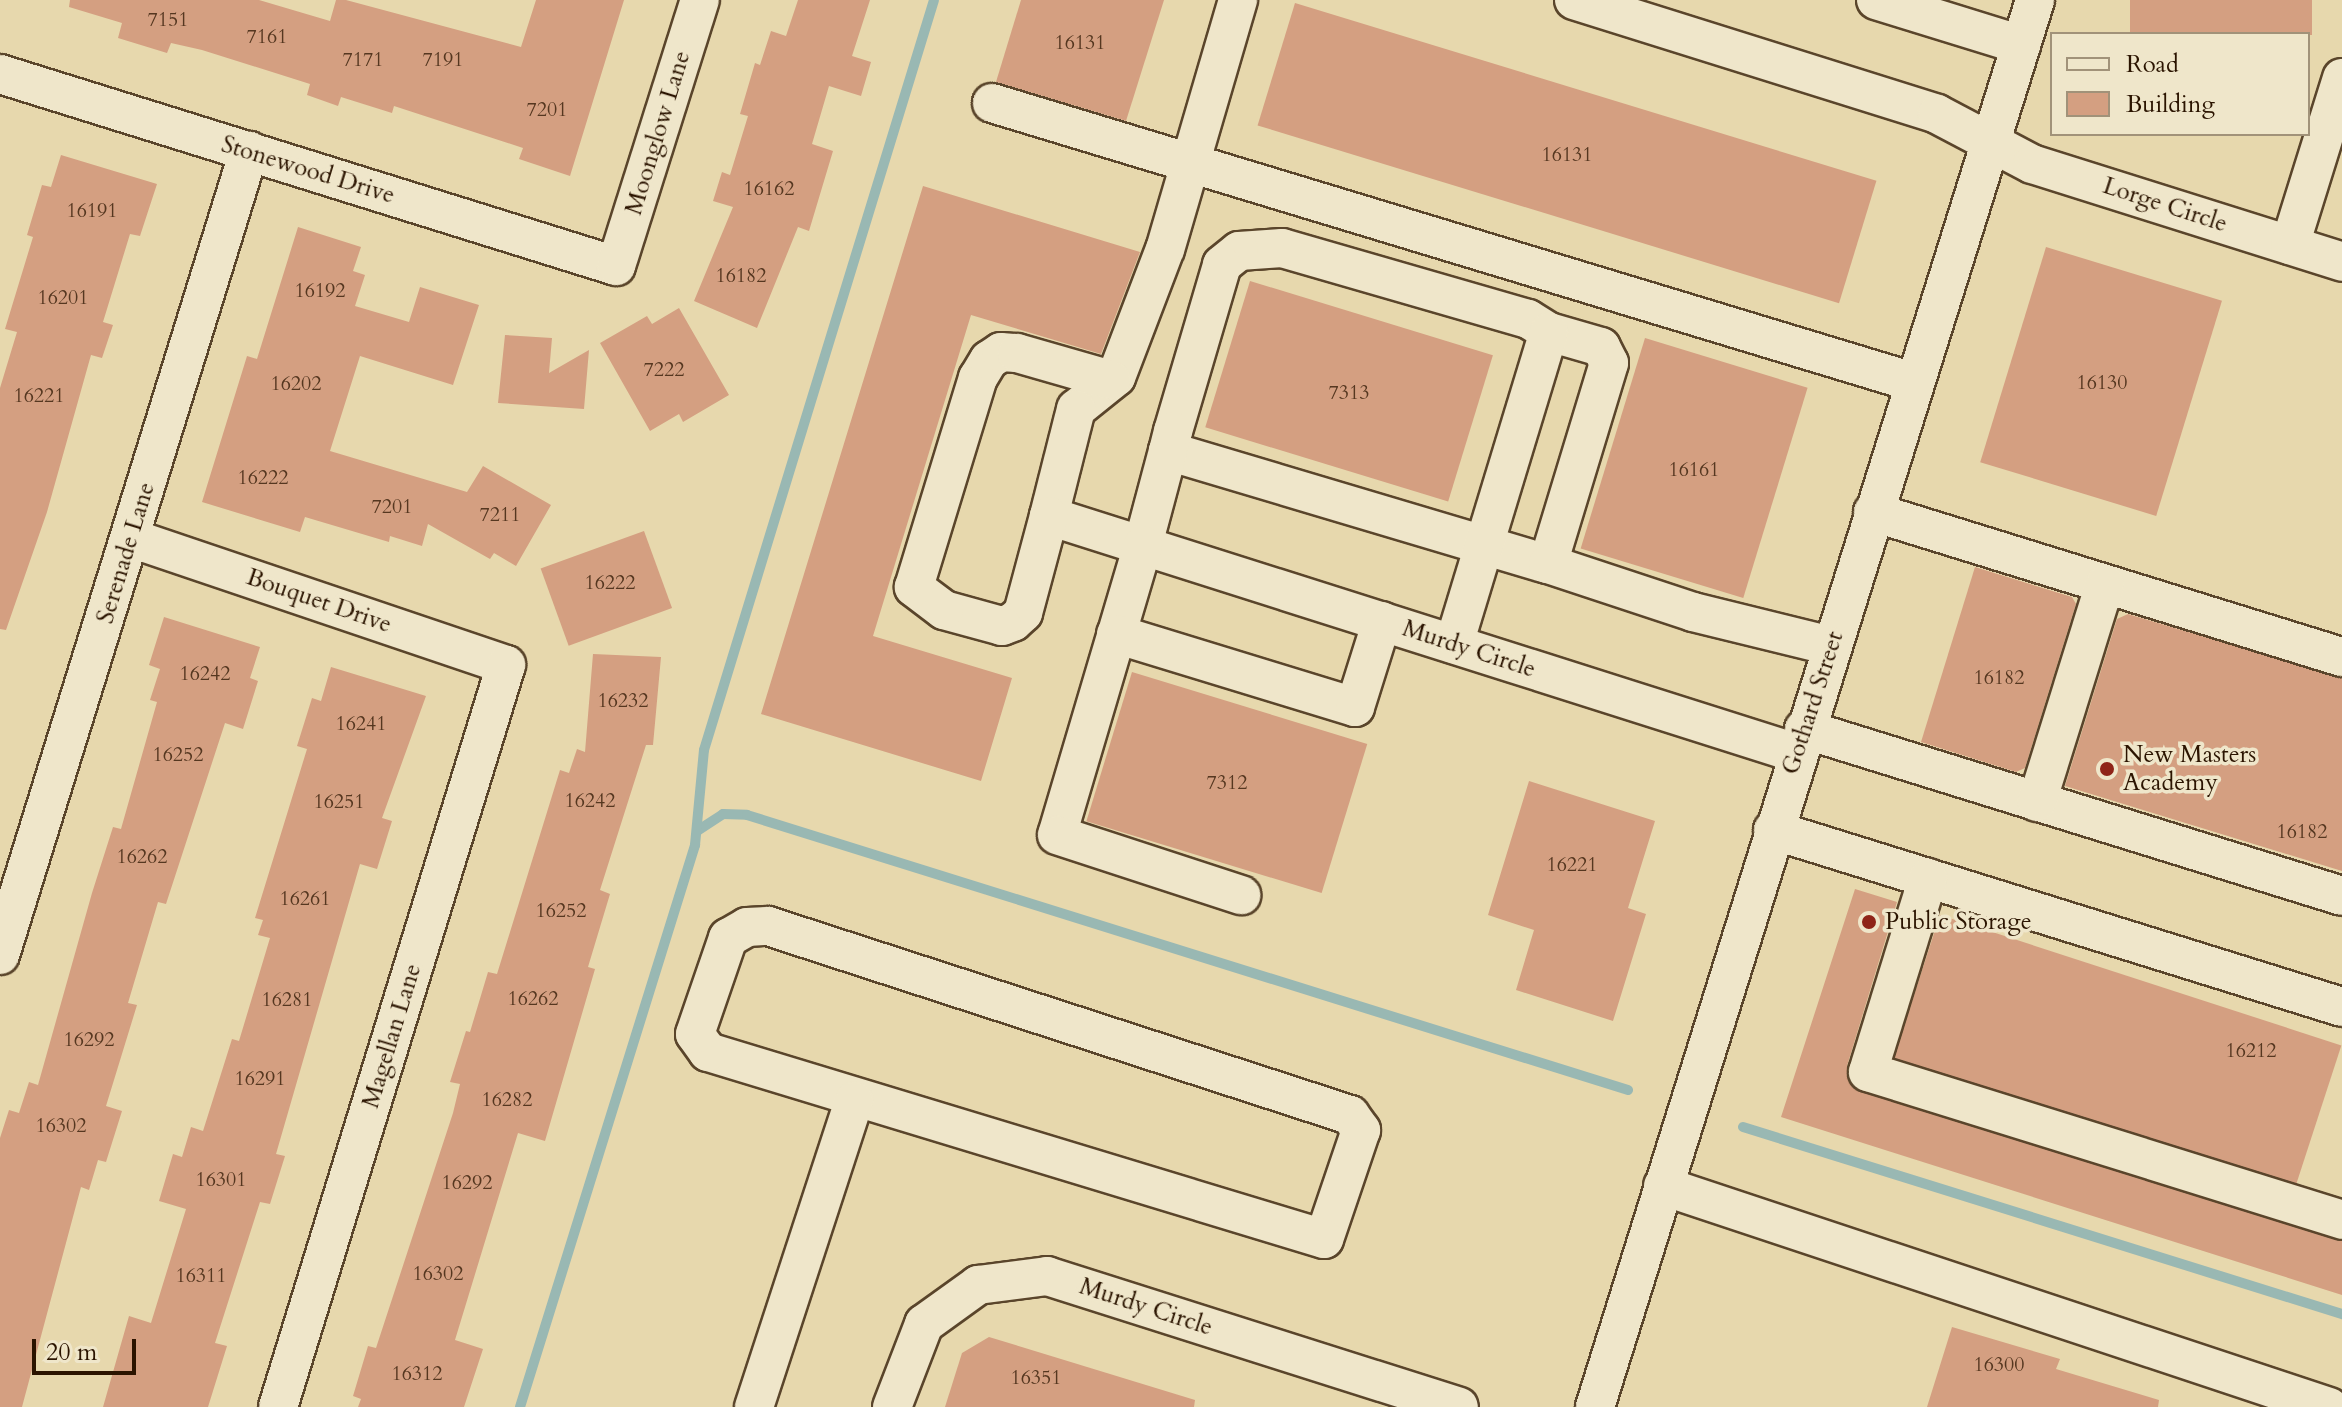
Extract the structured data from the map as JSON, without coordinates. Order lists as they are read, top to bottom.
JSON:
{
  "streets": {
    "street": [
      "Moonglow Lane",
      "Stonewood Drive",
      "Lorge Circle",
      "Serenade Lane",
      "Bouquet Drive",
      "Murdy Circle",
      "Gothard Street",
      "Magellan Lane"
    ]
  },
  "crossings": [
    ["Moonglow Lane", "Stonewood Drive"],
    ["Stonewood Drive", "Serenade Lane"],
    ["Lorge Circle", "Gothard Street"],
    ["Serenade Lane", "Bouquet Drive"],
    ["Bouquet Drive", "Magellan Lane"],
    ["Murdy Circle", "Gothard Street"]
  ],
  "places": ["New Masters Academy", "Public Storage"],
  "house_numbers": [
    "7151",
    "7161",
    "16131",
    "7171",
    "7191",
    "7201",
    "16131",
    "16162",
    "16191",
    "16182",
    "16192",
    "16201",
    "7222",
    "16130",
    "16202",
    "7313",
    "16221",
    "16161",
    "16222",
    "7201",
    "7211",
    "16222",
    "16242",
    "16182",
    "16232",
    "16241",
    "16252",
    "7312",
    "16242",
    "16251",
    "16182",
    "16262",
    "16221",
    "16261",
    "16252",
    "16262",
    "16281",
    "16292",
    "16212",
    "16291",
    "16282",
    "16302",
    "16301",
    "16292",
    "16302",
    "16311",
    "16300",
    "16312",
    "16351"
  ],
  "legend": ["Road", "Building"],
  "scale_bar": "20 m"
}
